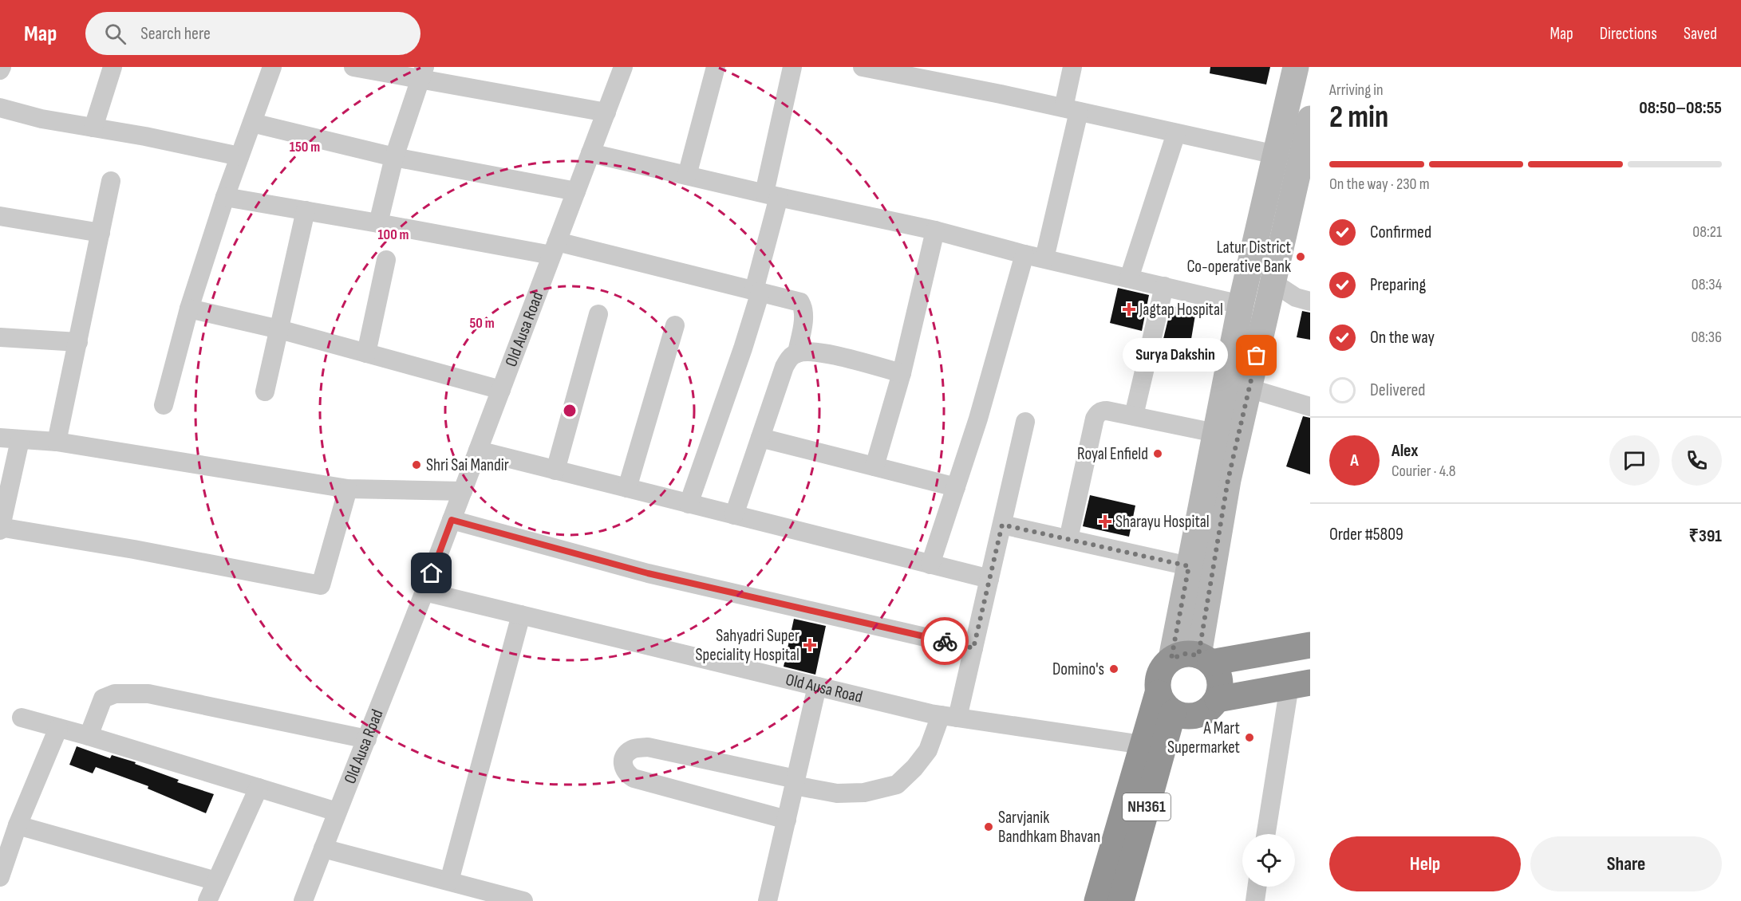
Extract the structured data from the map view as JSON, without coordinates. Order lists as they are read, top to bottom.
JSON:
{
  "streets": {
    "highway": ["NH361"],
    "street": ["Old Ausa Road"]
  },
  "places": {
    "other": [
      "Latur District Co-operative Bank",
      "Surya Dakshin",
      "Royal Enfield",
      "Shri Sai Mandir",
      "Domino's",
      "A Mart Supermarket",
      "Sarvjanik Bandhkam Bhavan"
    ],
    "health": ["Jagtap Hospital", "Sharayu Hospital", "Sahyadri Super Speciality Hospital"]
  },
  "page": {
    "header": "Map",
    "search": "Search here",
    "nav": ["Map", "Directions", "Saved"],
    "heading": ["2 min", "Arriving in", "08:50–08:55"],
    "panel": [
      "Alex",
      "Courier · 4.8",
      "Order #5809",
      "₹391"
    ],
    "bar": "On the way · 230 m",
    "list": [
      ["Confirmed", "08:21"],
      ["Preparing", "08:34"],
      ["On the way", "08:36"],
      "Delivered"
    ],
    "bubble": "Surya Dakshin",
    "round": "A",
    "buttons": ["Help", "Share"]
  },
  "rings": ["150 m", "100 m", "50 m"]
}
